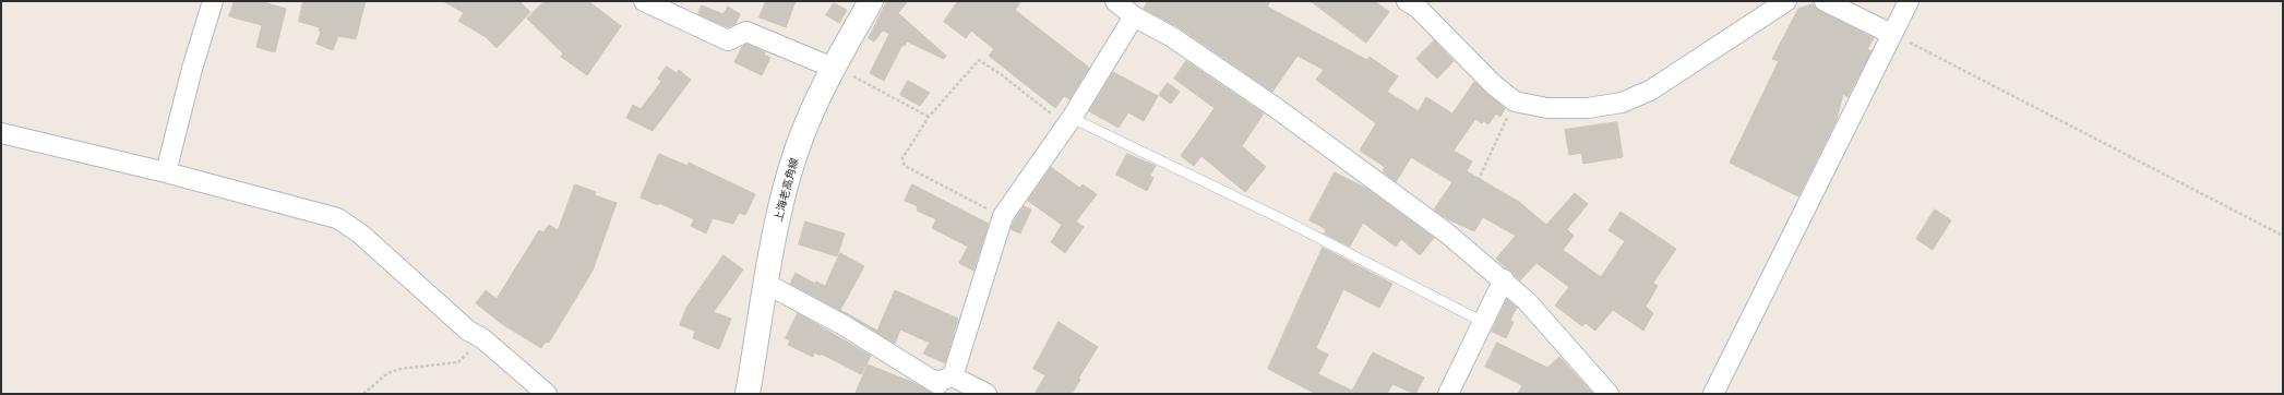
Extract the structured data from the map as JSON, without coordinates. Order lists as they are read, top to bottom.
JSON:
{
  "streets": {
    "main road": ["上海老高角線"]
  }
}
